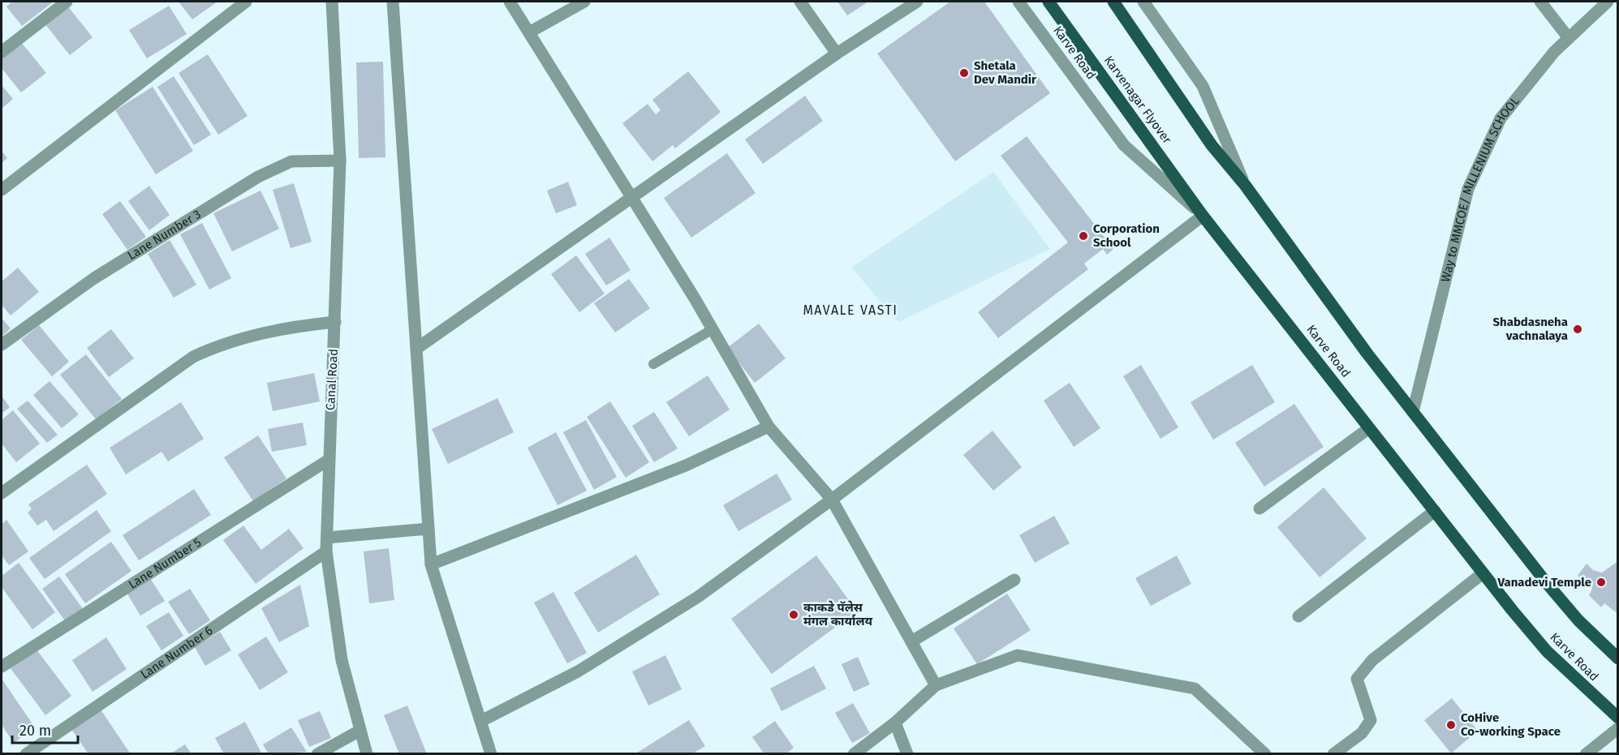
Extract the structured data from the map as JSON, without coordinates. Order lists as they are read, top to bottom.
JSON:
{
  "streets": {
    "main road": ["Karve Road", "Karvenagar Flyover"],
    "street": [
      "Way to MMCOE/ MILLENIUM SCHOOL",
      "Lane Number 3",
      "Canal Road",
      "Lane Number 5",
      "Lane Number 6"
    ]
  },
  "crossings": [
    ["Karve Road", "Karvenagar Flyover"],
    ["Lane Number 3", "Canal Road"],
    ["Canal Road", "Lane Number 5"],
    ["Canal Road", "Lane Number 6"]
  ],
  "districts": ["MAVALE VASTI"],
  "places": [
    "Shetala Dev Mandir",
    "Corporation School",
    "Shabdasneha vachnalaya",
    "Vanadevi Temple",
    "काकडे पॅलेस मंगल कार्यालय",
    "CoHive Co-working Space"
  ],
  "scale_bar": "20 m"
}
